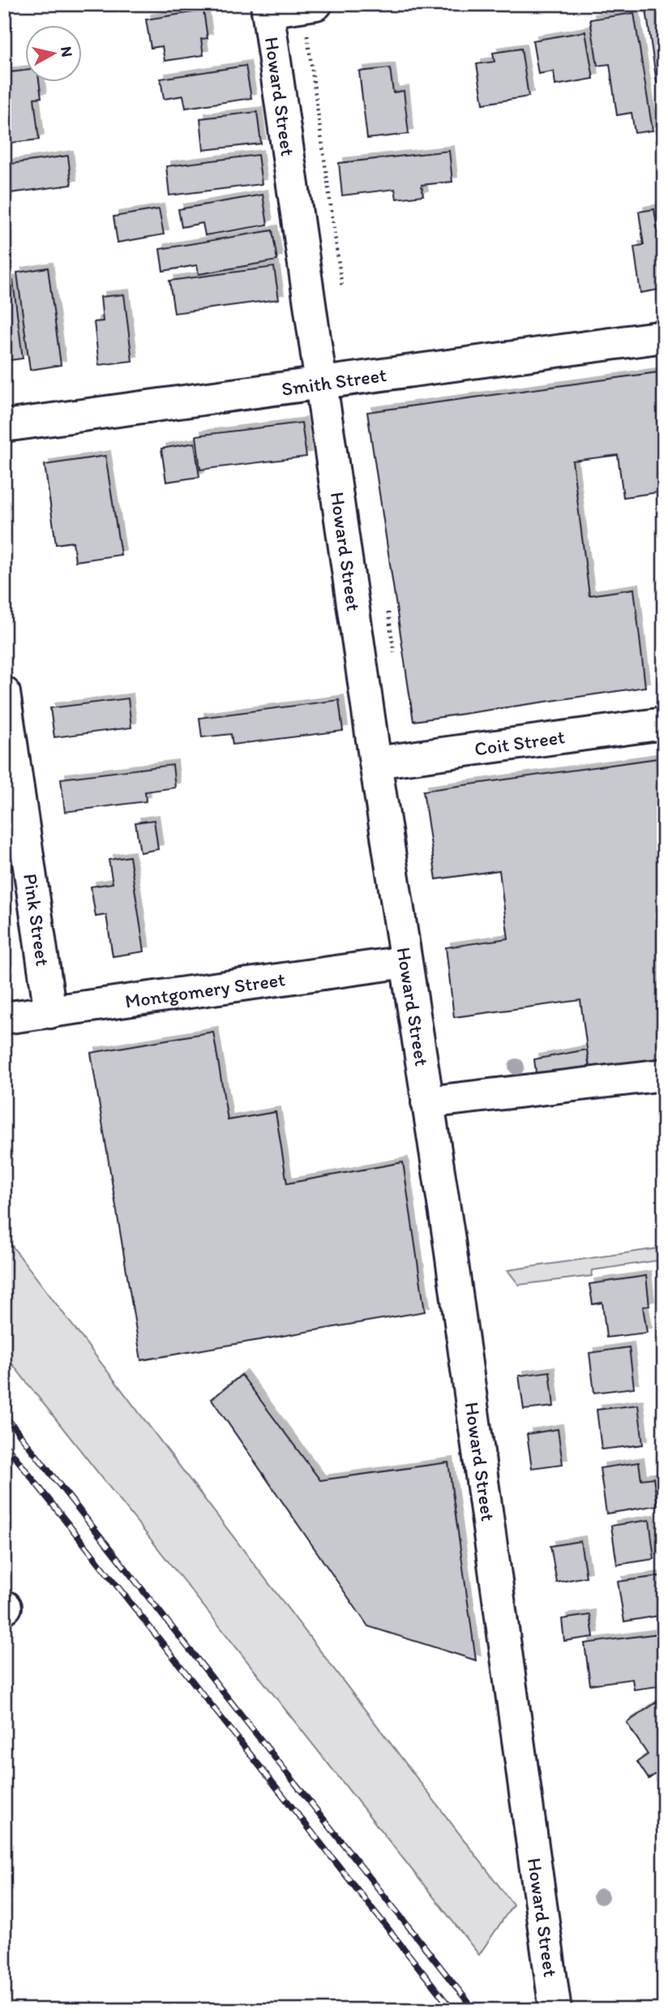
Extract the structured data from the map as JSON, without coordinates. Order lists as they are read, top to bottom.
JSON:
{
  "streets": {
    "street": [
      "Howard Street",
      "Smith Street",
      "Coit Street",
      "Pink Street",
      "Montgomery Street"
    ]
  },
  "crossings": [
    ["Howard Street", "Smith Street"],
    ["Howard Street", "Coit Street"],
    ["Howard Street", "Montgomery Street"],
    ["Pink Street", "Montgomery Street"]
  ],
  "north": "right"
}
